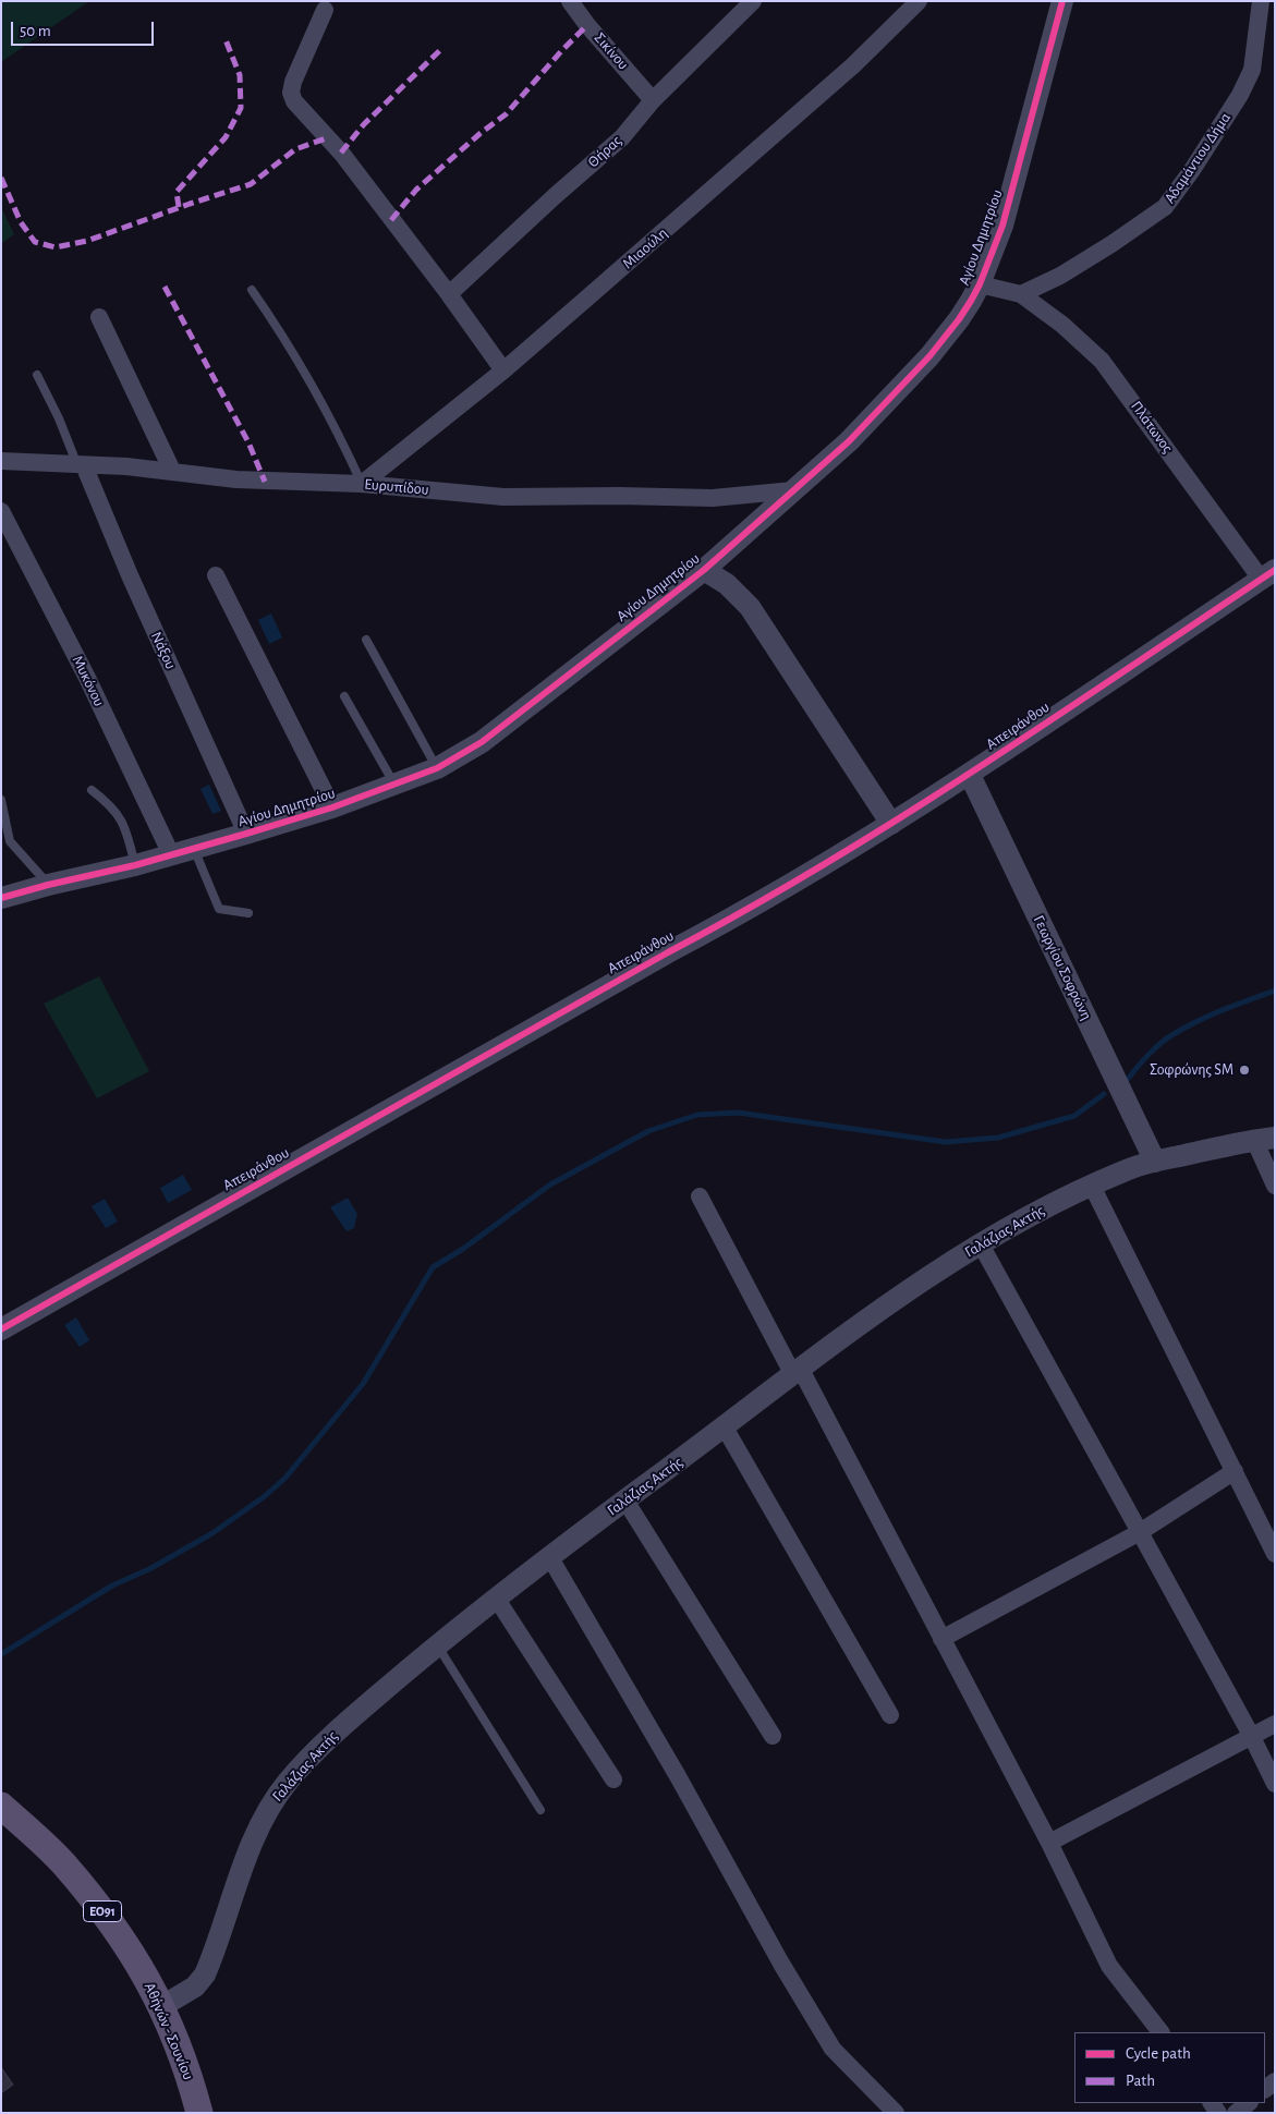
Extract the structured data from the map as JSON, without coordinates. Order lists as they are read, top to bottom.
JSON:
{
  "streets": {
    "main road": ["ΕΟ91", "Αθήνών - Σουνίου"],
    "street": [
      "Σικίνου",
      "Θήρας",
      "Αδαμάντιου Δήμα",
      "Αγίου Δημητρίου",
      "Μιαούλη",
      "Πλάτωνος",
      "Ευρυπίδου",
      "Νάξου",
      "Μυκόνου",
      "Απειράνθου",
      "Γεωργίου Σοφρώνη",
      "Γαλάζιας Ακτής"
    ]
  },
  "crossings": [
    ["Σικίνου", "Θήρας"],
    ["Αδαμάντιου Δήμα", "Πλάτωνος"],
    ["Αγίου Δημητρίου", "Ευρυπίδου"],
    ["Αγίου Δημητρίου", "Νάξου"],
    ["Αγίου Δημητρίου", "Μυκόνου"],
    ["Μιαούλη", "Ευρυπίδου"],
    ["Πλάτωνος", "Απειράνθου"],
    ["Ευρυπίδου", "Νάξου"],
    ["Απειράνθου", "Γεωργίου Σοφρώνη"],
    ["Γεωργίου Σοφρώνη", "Γαλάζιας Ακτής"],
    ["Γαλάζιας Ακτής", "Αθήνών - Σουνίου"]
  ],
  "places": ["Σοφρώνης SM"],
  "legend": ["Cycle path", "Path"],
  "scale_bar": "50 m"
}
